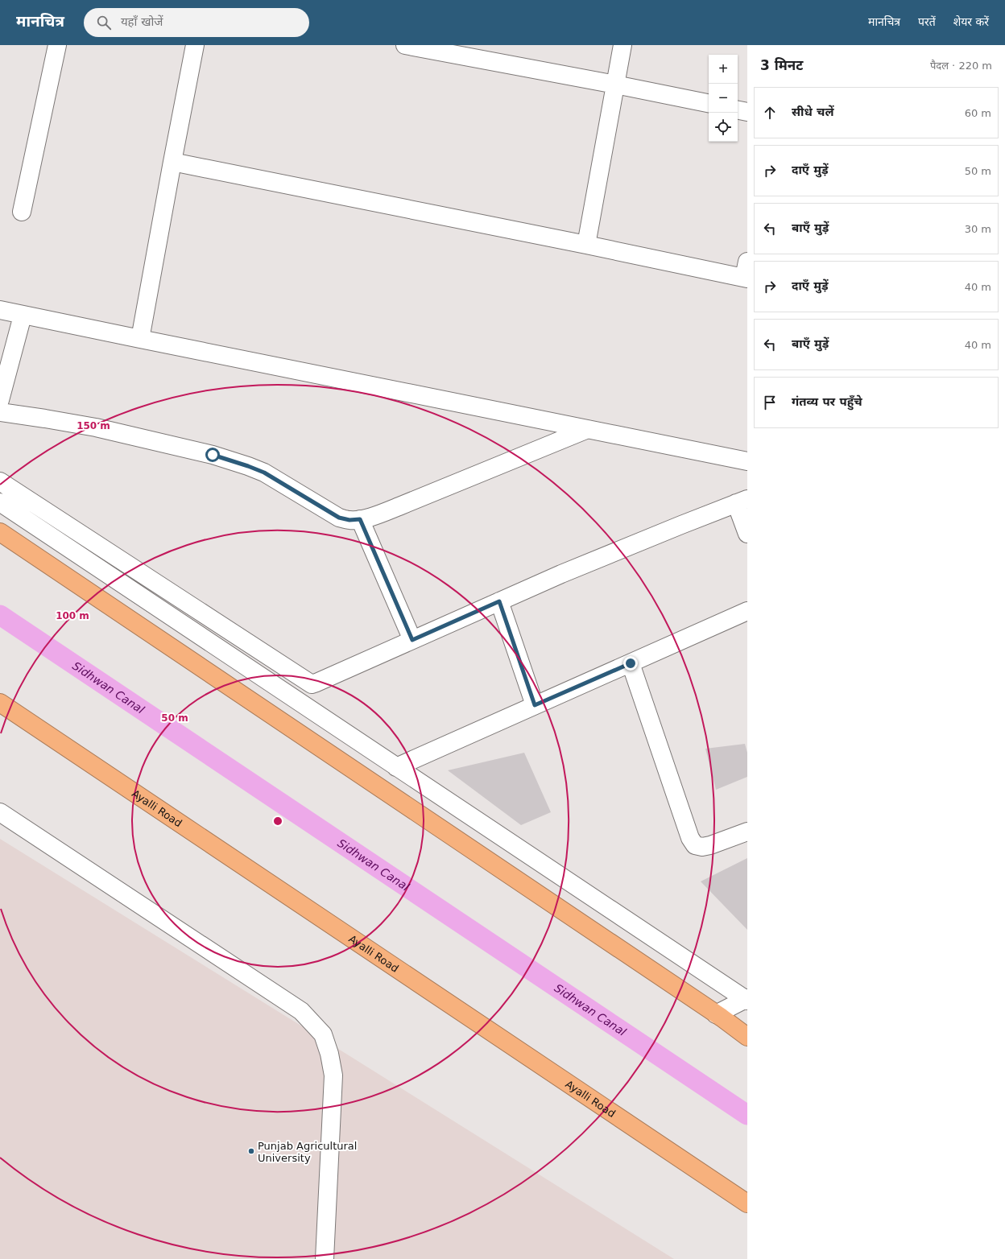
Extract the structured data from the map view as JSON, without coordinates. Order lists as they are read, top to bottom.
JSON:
{
  "streets": {
    "highway": ["Ayalli Road"]
  },
  "water": ["Sidhwan Canal"],
  "places": ["Punjab Agricultural University"],
  "page": {
    "header": "मानचित्र",
    "search": "यहाँ खोजें",
    "nav": ["मानचित्र", "परतें", "शेयर करें"],
    "heading": ["3 मिनट", "पैदल · 220 m"],
    "map_buttons": ["+", "−"],
    "list": [
      ["सीधे चलें", "60 m"],
      ["दाएँ मुड़ें", "50 m"],
      ["बाएँ मुड़ें", "30 m"],
      ["दाएँ मुड़ें", "40 m"],
      ["बाएँ मुड़ें", "40 m"],
      "गंतव्य पर पहुँचे"
    ]
  },
  "rings": ["150 m", "100 m", "50 m"]
}
